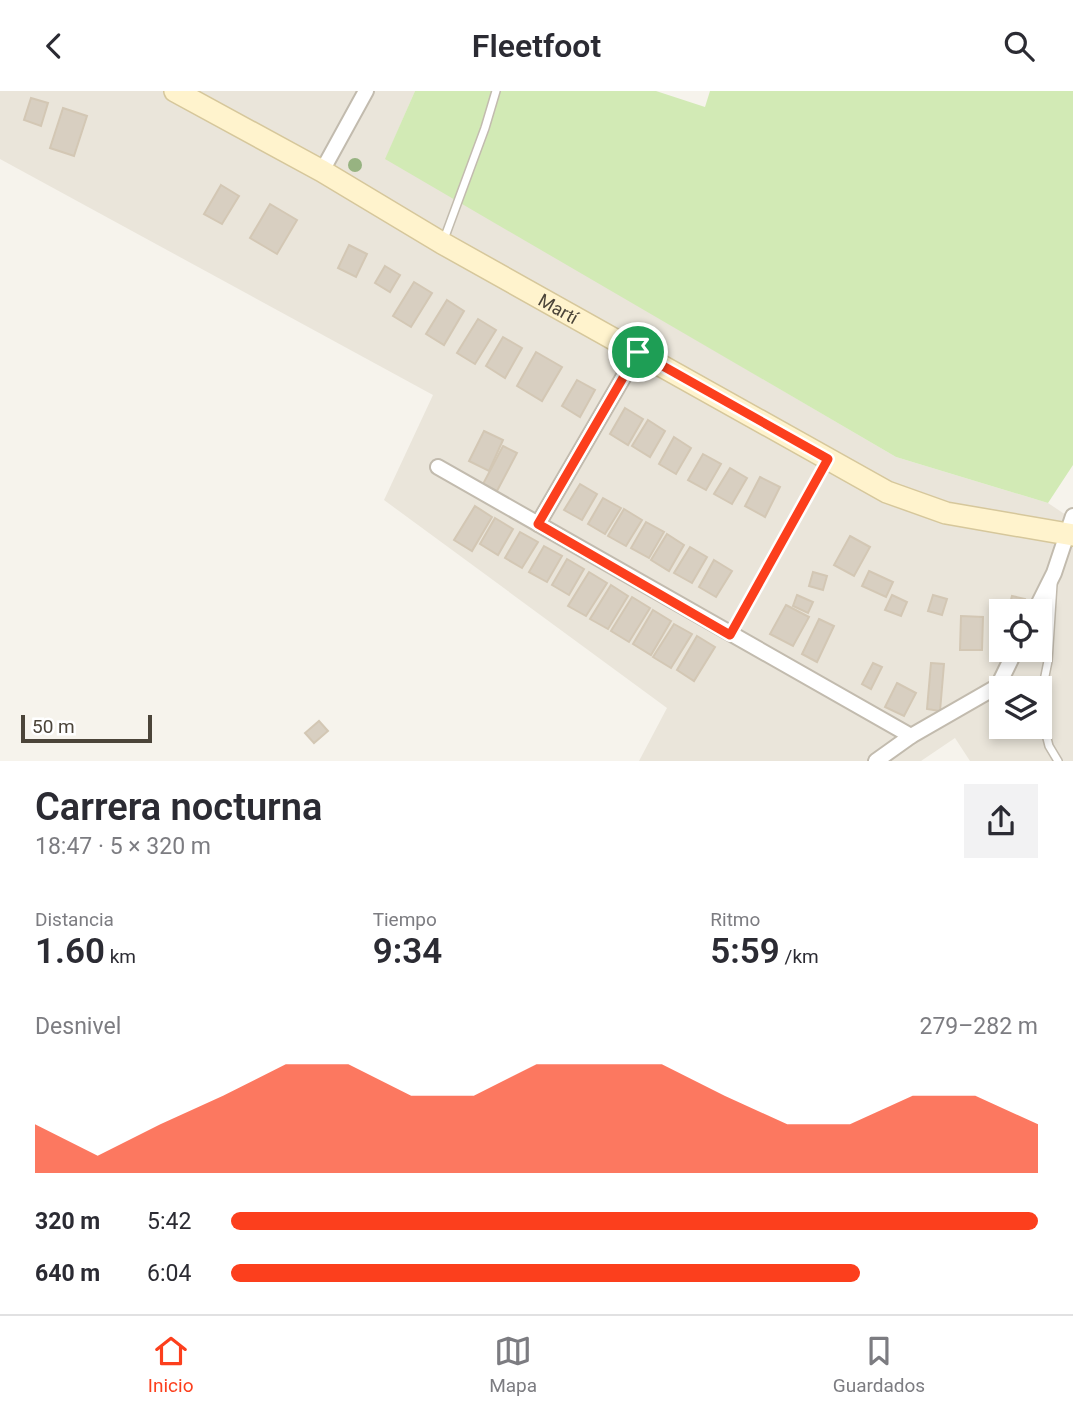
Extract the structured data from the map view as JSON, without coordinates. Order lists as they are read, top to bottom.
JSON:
{
  "streets": {
    "main road": ["Martí"]
  },
  "scale_bar": "50 m",
  "page": {
    "header": "Fleetfoot",
    "scale": "50 m",
    "heading": ["Carrera nocturna", "18:47 · 5 × 320 m"],
    "stats": [
      ["Distancia", "1.60 km"],
      ["Tiempo", "9:34"],
      ["Ritmo", "5:59 /km"]
    ],
    "chart": ["Desnivel", "279–282 m"],
    "list": [
      {
        "name": "320 m",
        "note": "5:42"
      },
      {
        "name": "640 m",
        "note": "6:04"
      }
    ],
    "tabs": ["Inicio", "Mapa", "Guardados"]
  }
}
